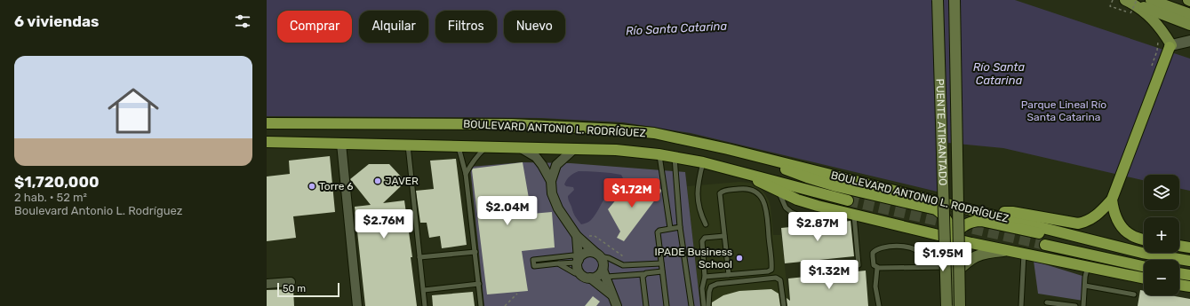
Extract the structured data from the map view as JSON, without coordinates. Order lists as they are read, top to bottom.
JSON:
{
  "streets": {
    "highway": ["BOULEVARD ANTONIO L. RODRÍGUEZ"],
    "main road": ["PUENTE ATIRANTADO"]
  },
  "water": ["Río Santa Catarina"],
  "parks": ["Parque Lineal Río Santa Catarina"],
  "places": ["JAVER", "Torre 6", "IPADE Business School"],
  "scale_bar": "50 m",
  "page": {
    "heading": "6 viviendas",
    "chip": [
      "Comprar",
      "Alquilar",
      "Filtros",
      "Nuevo"
    ],
    "list": [
      {
        "name": "$1,720,000",
        "note": "2 hab. · 52 m² · Boulevard Antonio L. Rodríguez"
      }
    ],
    "map_buttons": ["+", "−"],
    "price": [
      "$1.72M",
      "$2.04M",
      "$2.76M",
      "$2.87M",
      "$1.95M",
      "$1.32M"
    ],
    "scale": "50 m"
  }
}
